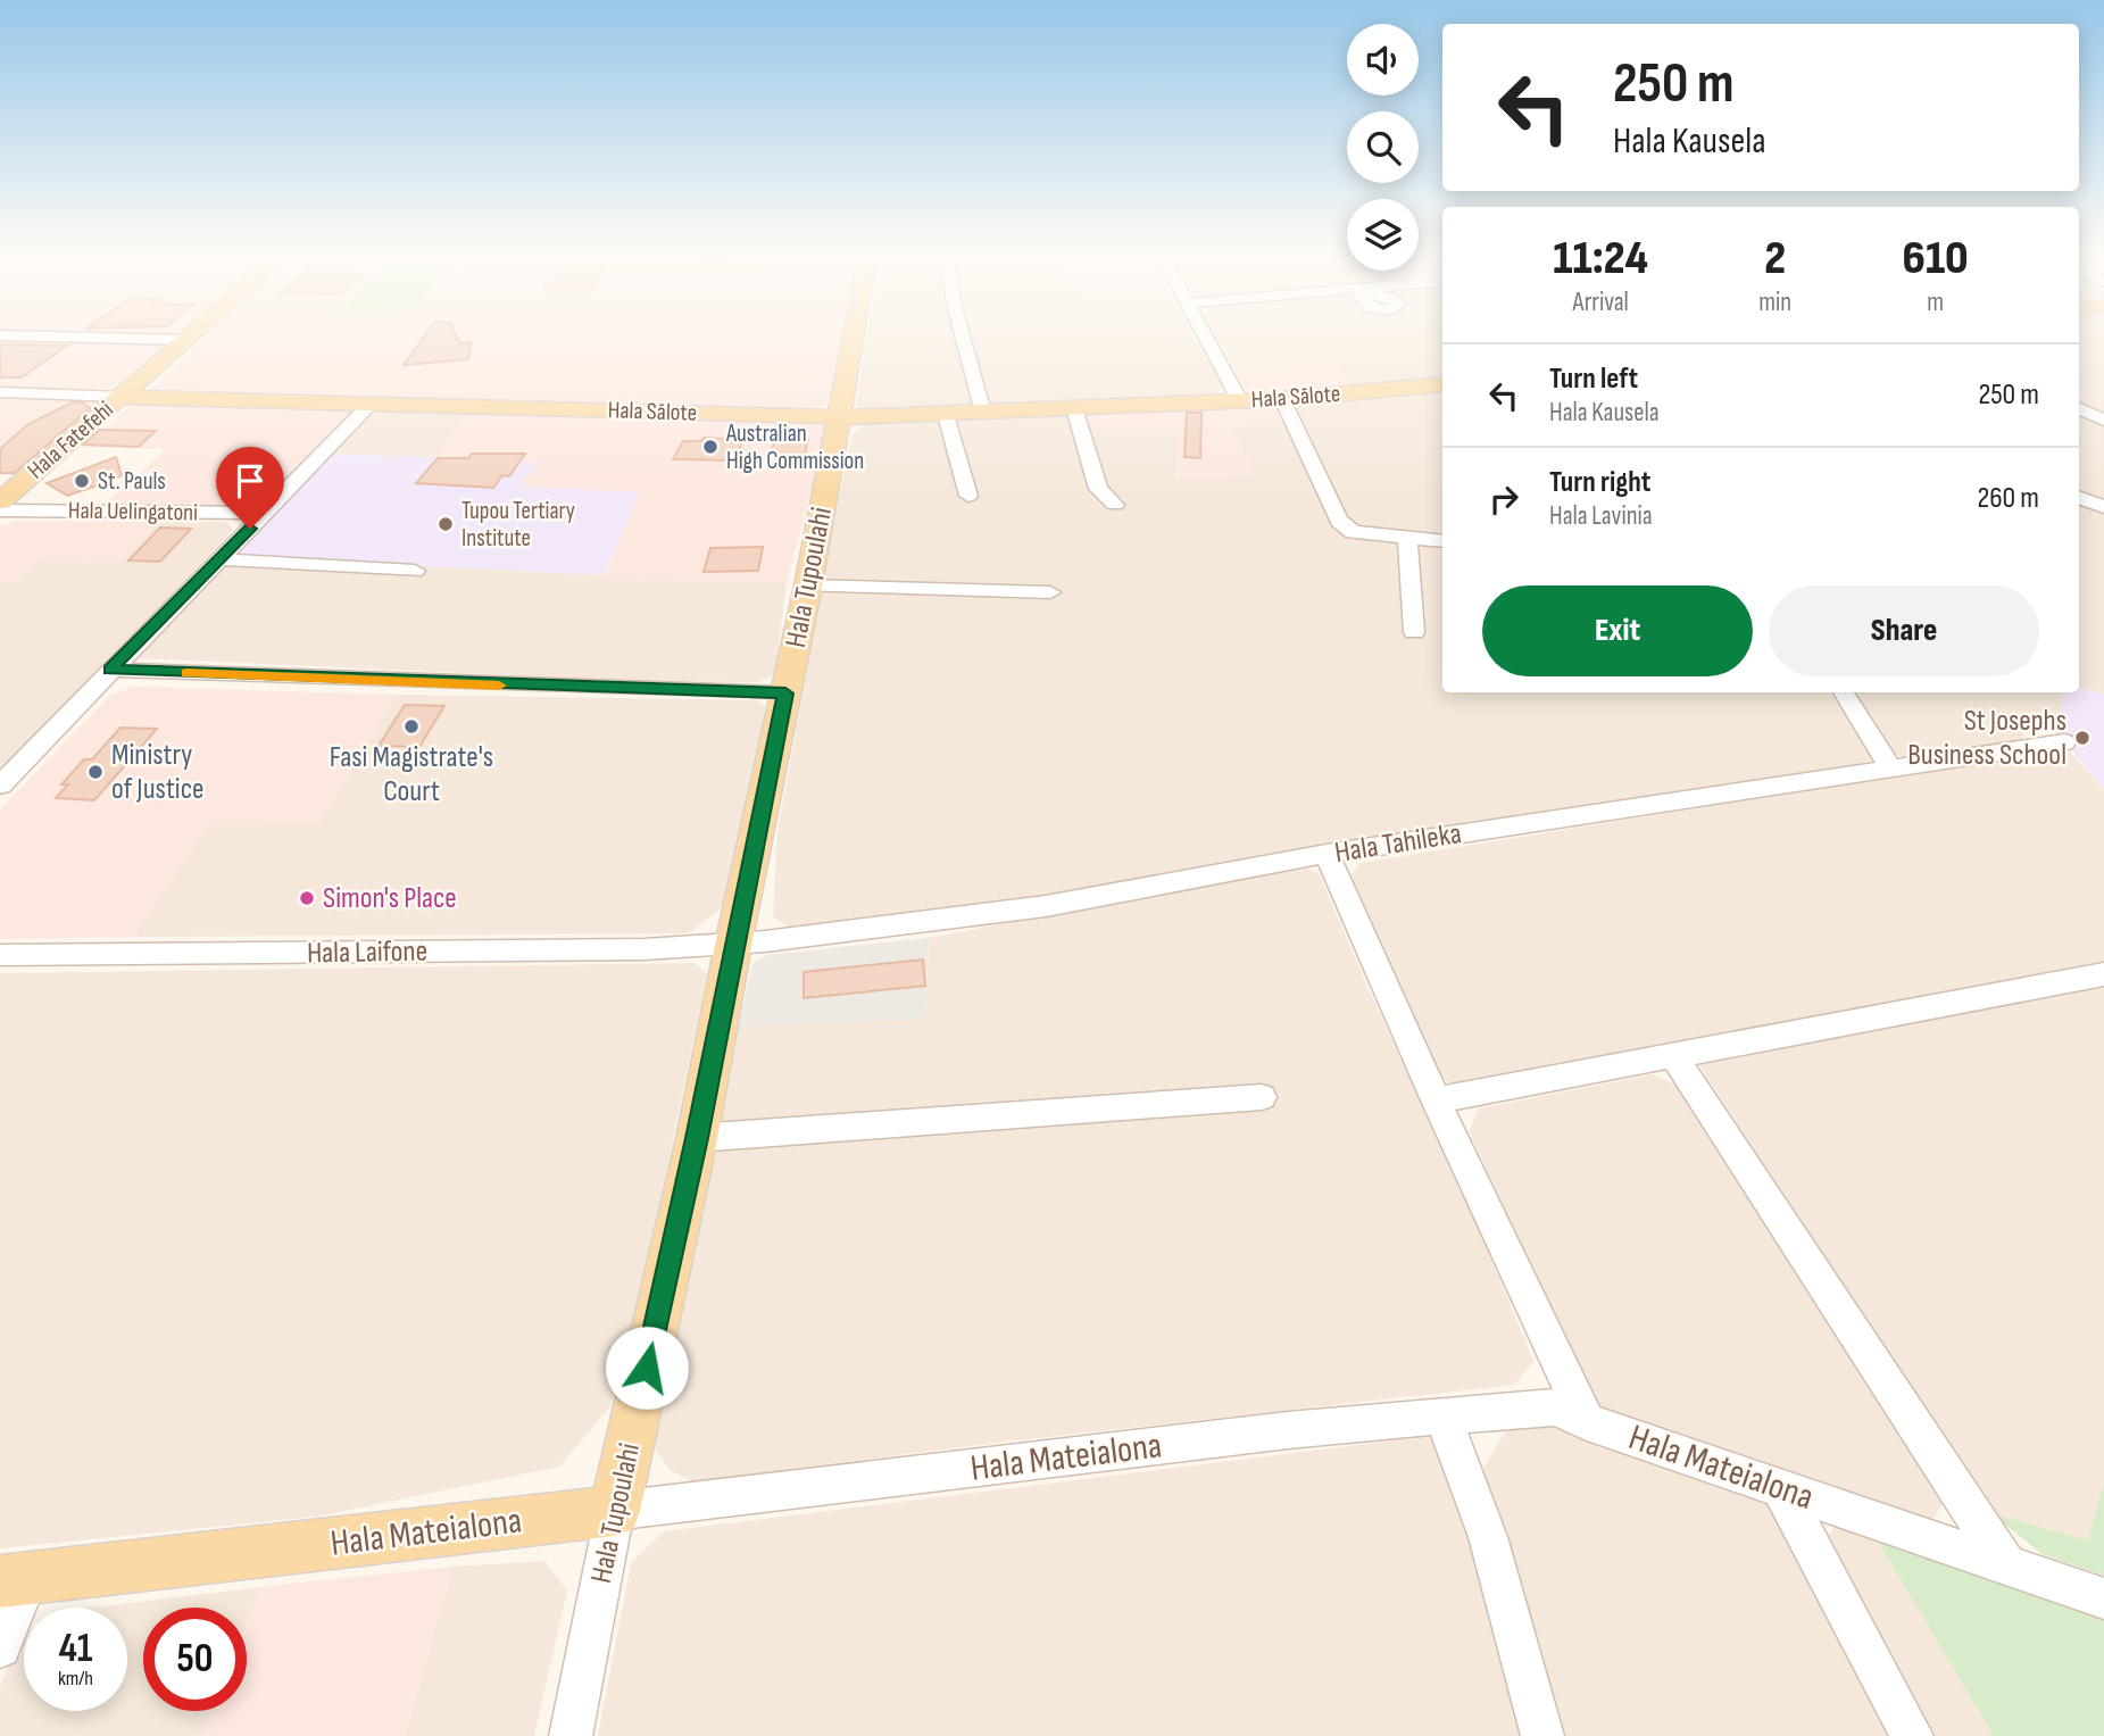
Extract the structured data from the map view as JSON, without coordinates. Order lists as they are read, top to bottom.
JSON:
{
  "streets": {
    "main road": [
      "Hala Sālote",
      "Hala Fatefehi",
      "Hala Tupoulahi",
      "Hala Mateialona"
    ],
    "street": ["Hala Uelingatoni", "Hala Tahileka", "Hala Laifone"]
  },
  "crossings": [
    ["Hala Sālote", "Hala Fatefehi"],
    ["Hala Sālote", "Hala Tupoulahi"],
    ["Hala Tupoulahi", "Hala Tahileka"],
    ["Hala Tupoulahi", "Hala Laifone"],
    ["Hala Tupoulahi", "Hala Mateialona"],
    ["Hala Tahileka", "Hala Laifone"]
  ],
  "places": [
    "Australian High Commission",
    "St. Pauls",
    "Tupou Tertiary Institute",
    "Fasi Magistrate's Court",
    "St Josephs Business School",
    "Ministry of Justice",
    "Simon's Place"
  ],
  "page": {
    "turn": ["250 m", "Hala Kausela"],
    "eta": [
      "11:24",
      "Arrival",
      "2",
      "min",
      "610",
      "m"
    ],
    "list": [
      {
        "name": "Turn left",
        "note": "Hala Kausela",
        "value": "250 m"
      },
      {
        "name": "Turn right",
        "note": "Hala Lavinia",
        "value": "260 m"
      }
    ],
    "buttons": ["Exit", "Share"],
    "speed": "41 km/h",
    "limit": "50"
  }
}
